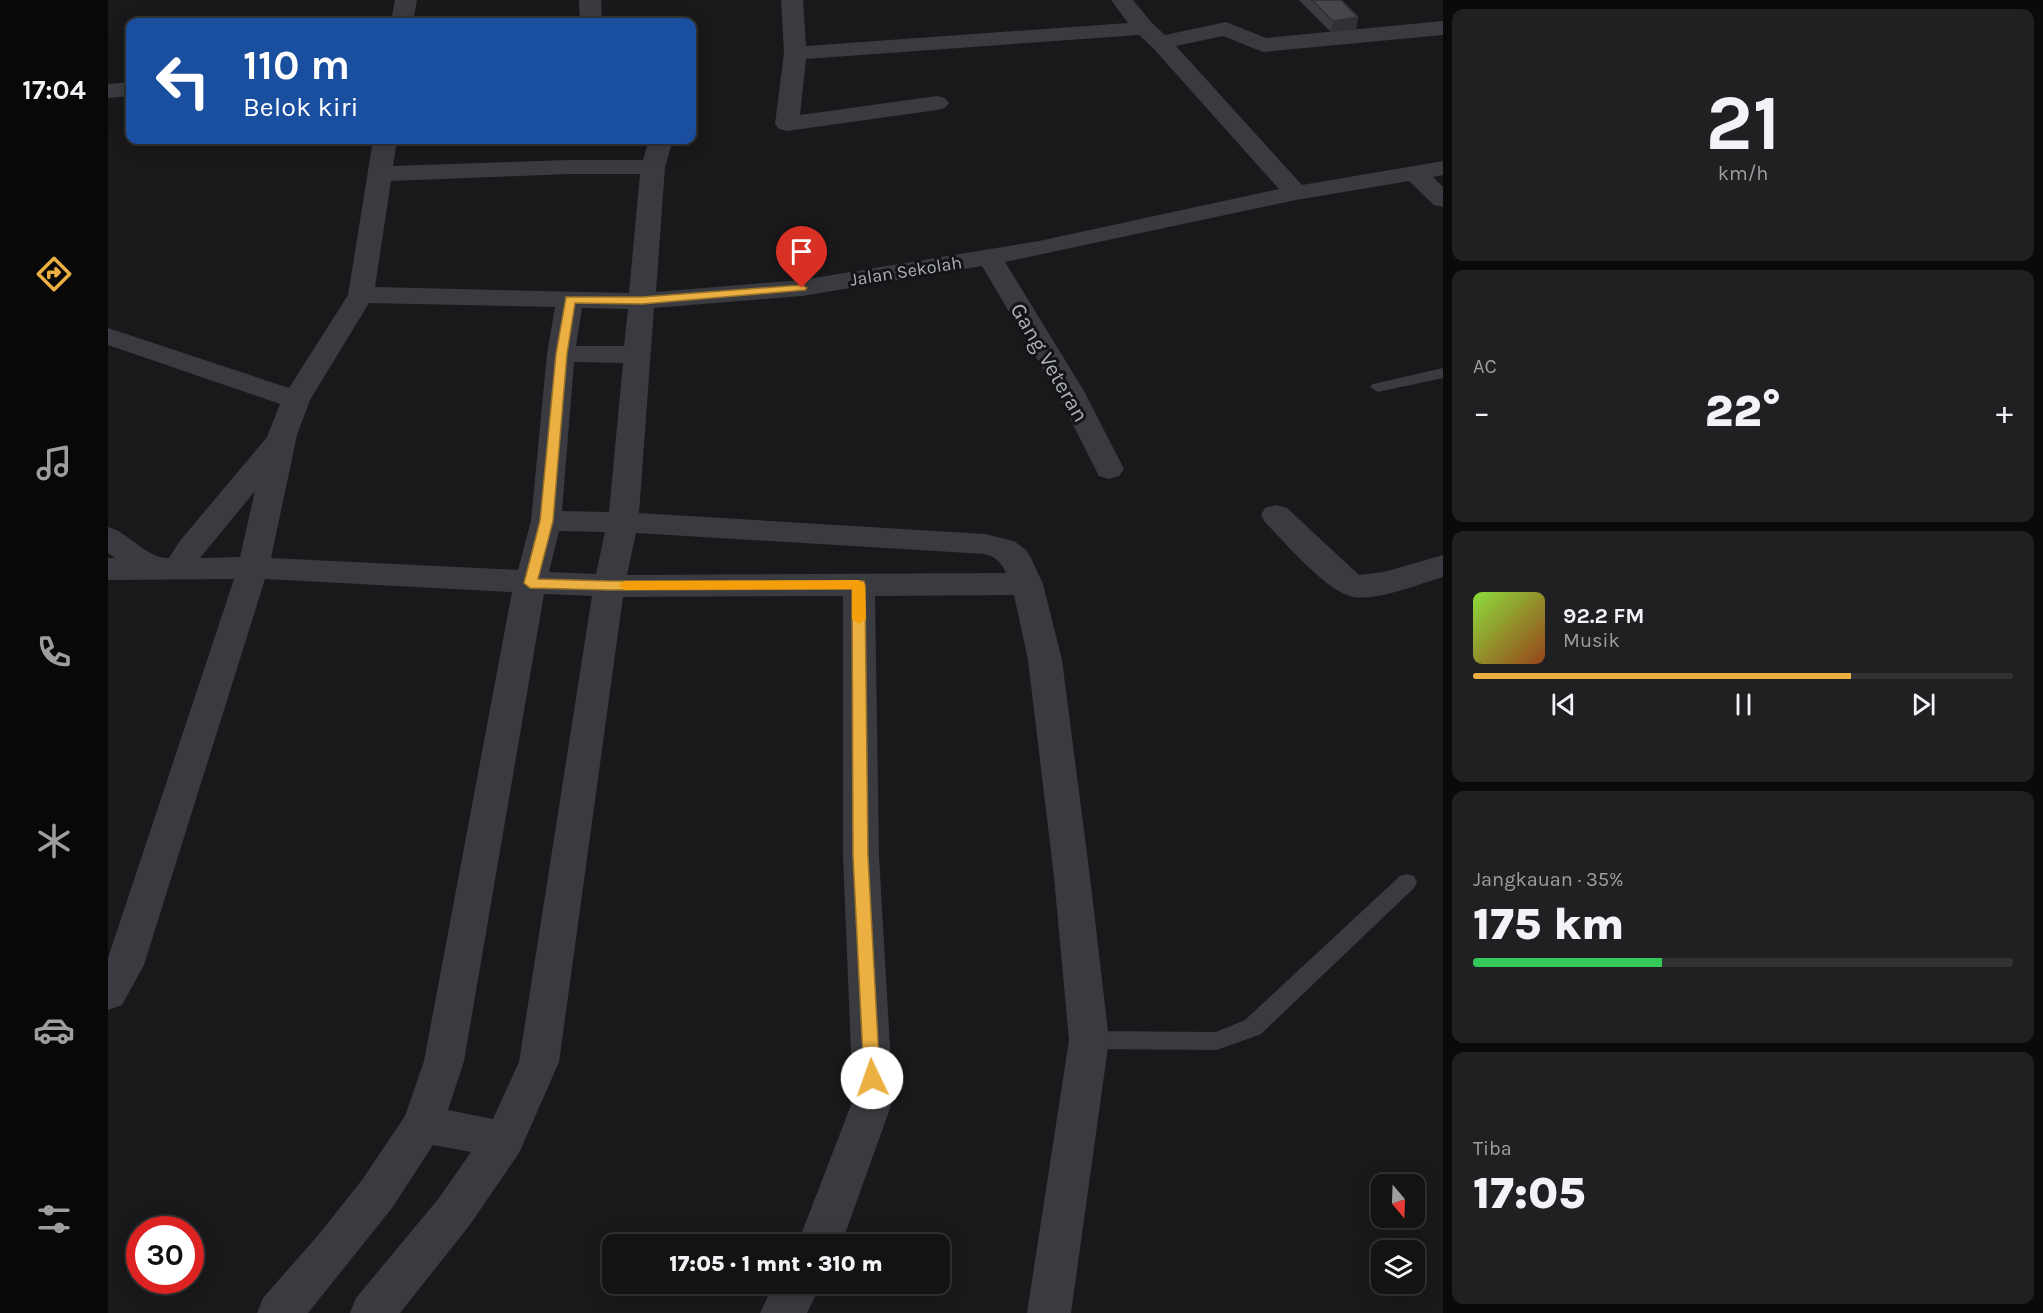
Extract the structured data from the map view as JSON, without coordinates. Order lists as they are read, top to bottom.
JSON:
{
  "streets": {
    "street": ["Jalan Sekolah", "Gang Veteran"]
  },
  "crossings": [
    ["Jalan Sekolah", "Gang Veteran"]
  ],
  "north": "bottom",
  "page": {
    "tabs": "17:04",
    "tile": [
      ["21", "km/h"],
      "AC",
      ["Jangkauan · 35%", "175 km"],
      ["Tiba", "17:05"]
    ],
    "turn": ["110 m", "Belok kiri"],
    "heat": ["−", "22°", "+"],
    "song": ["92.2 FM", "Musik"],
    "limit": "30",
    "trip": "17:05 · 1 mnt · 310 m"
  }
}
